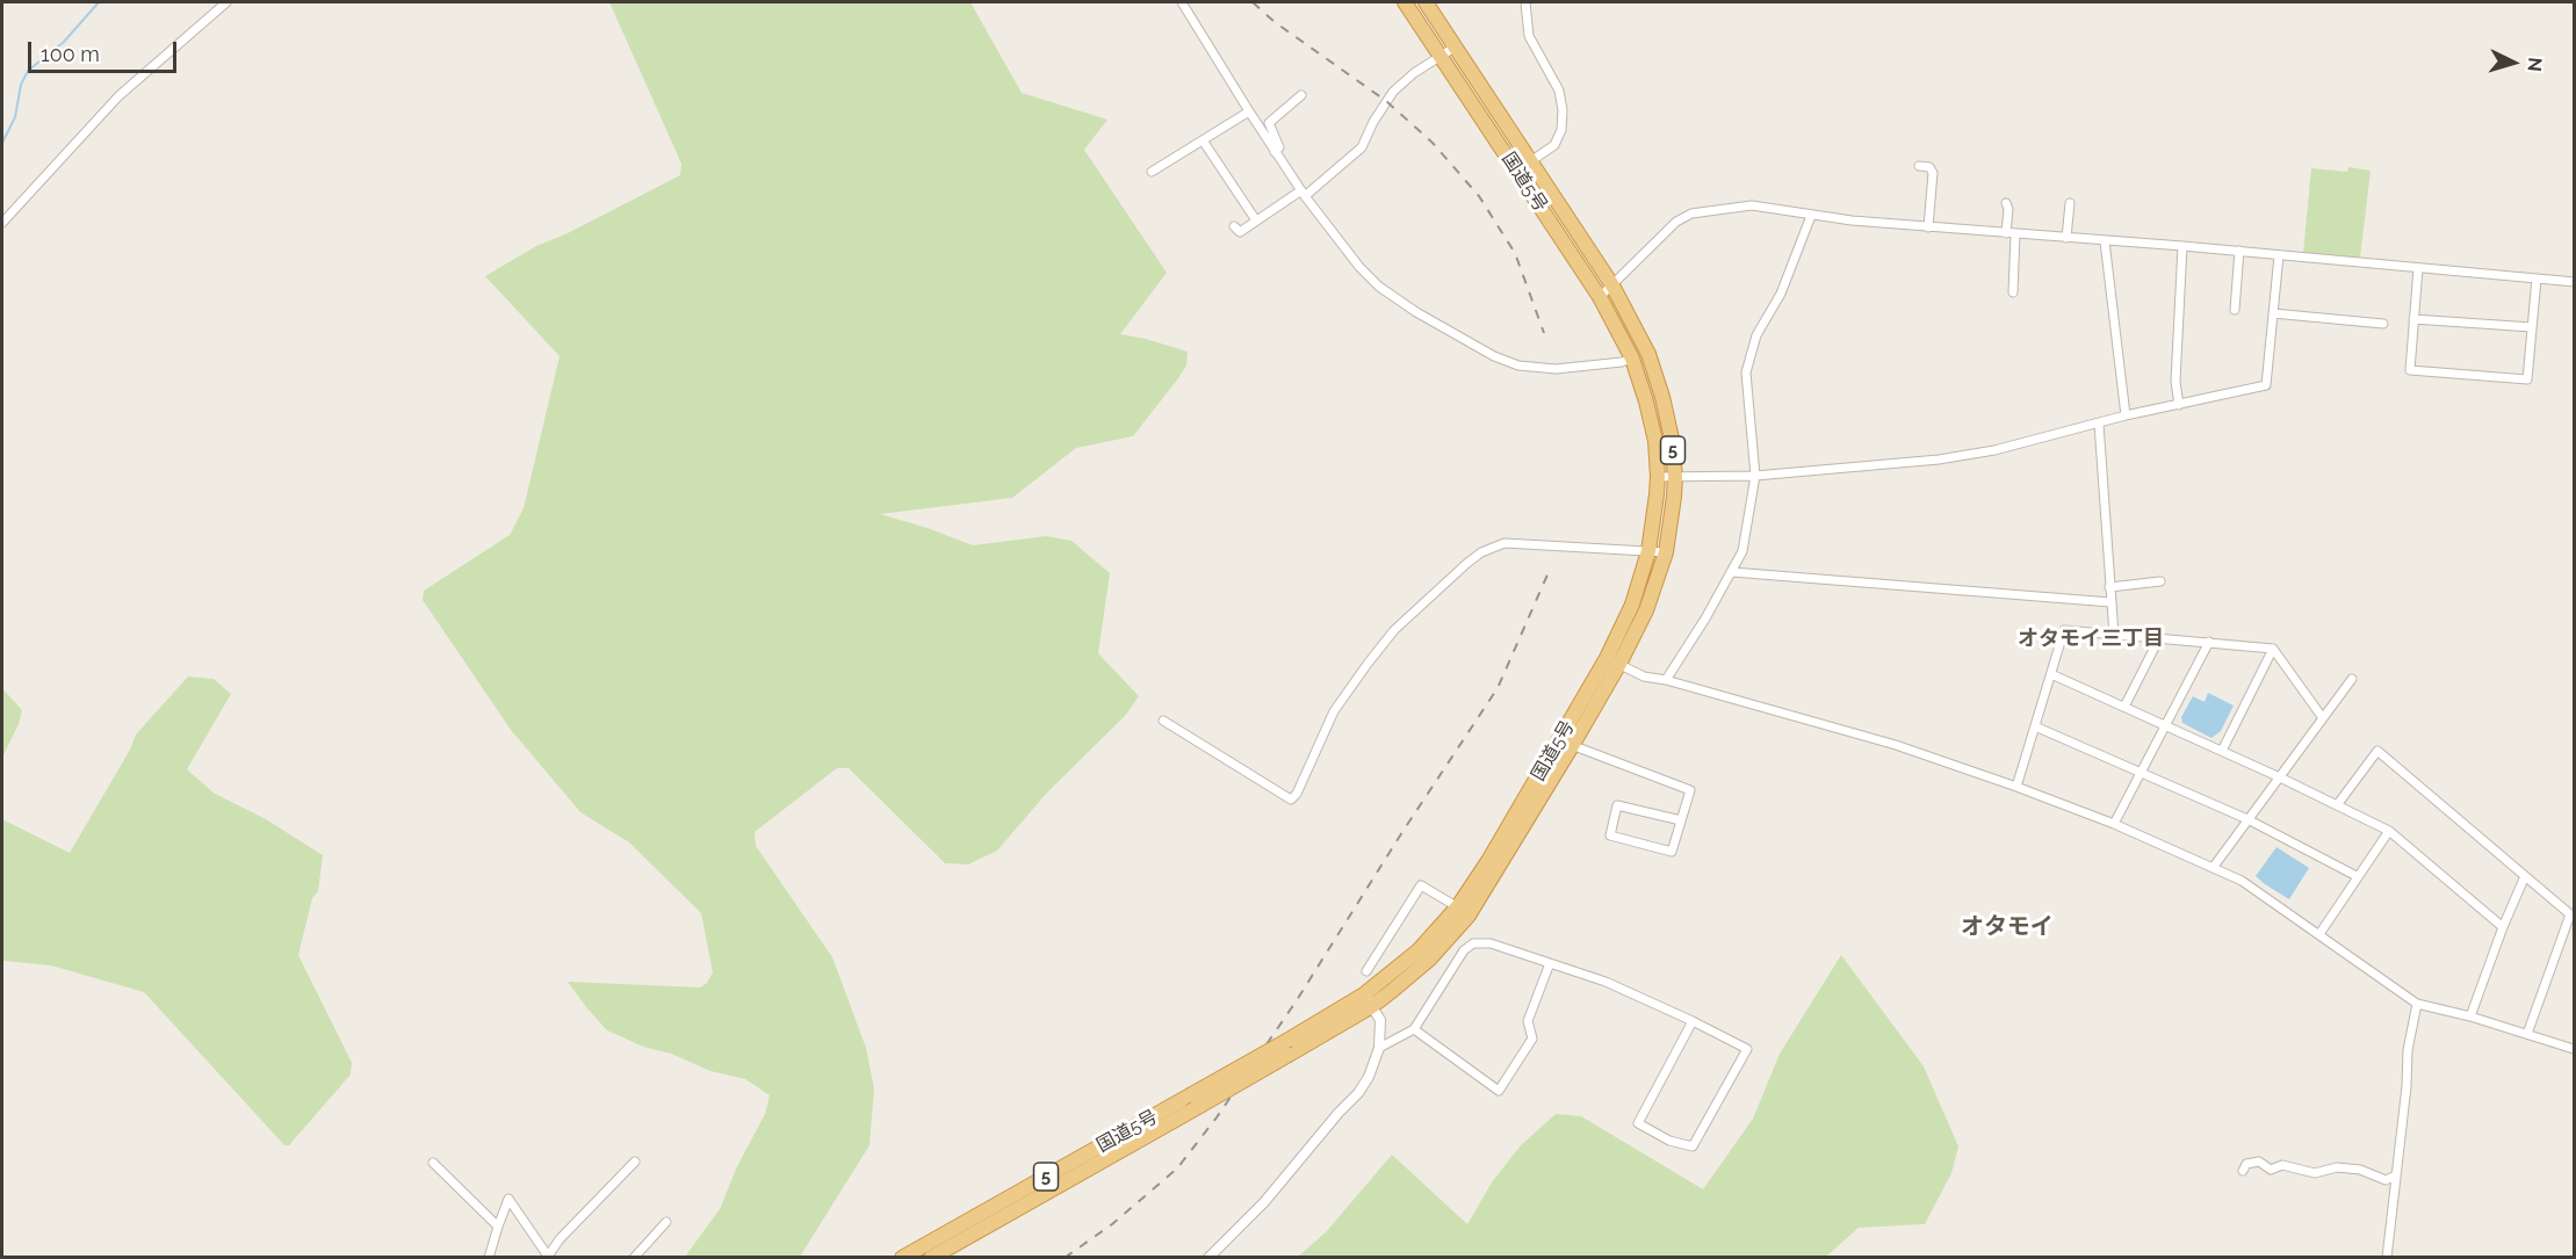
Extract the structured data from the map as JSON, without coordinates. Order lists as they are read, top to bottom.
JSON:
{
  "streets": {
    "highway": ["国道5号", "5"]
  },
  "districts": ["オタモイ三丁目", "オタモイ"],
  "scale_bar": "100 m",
  "north": "right"
}
